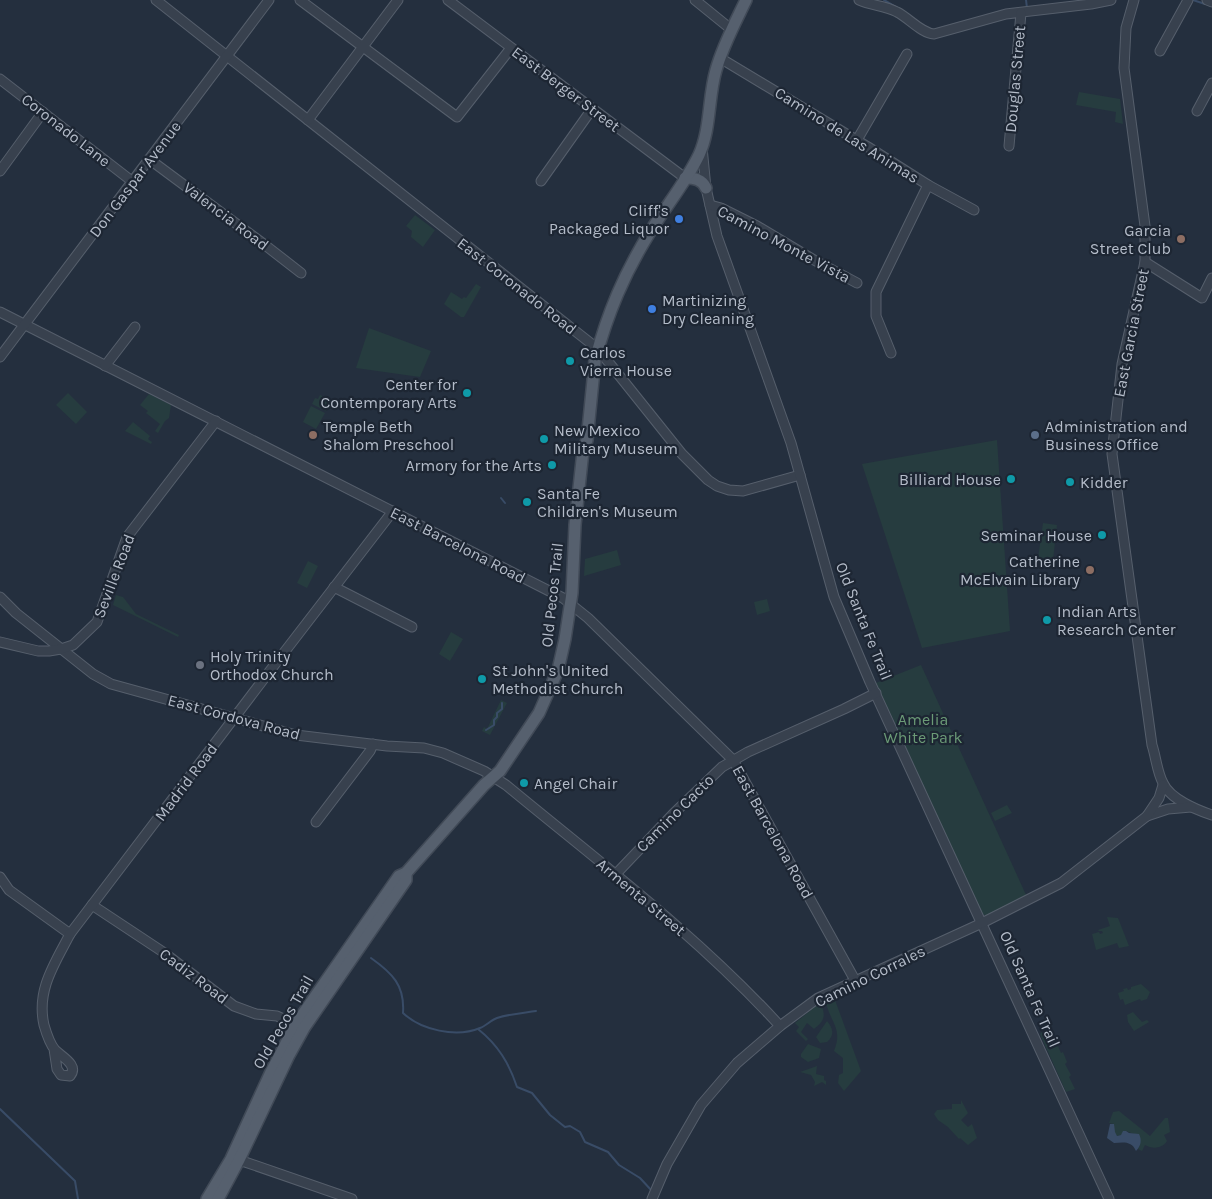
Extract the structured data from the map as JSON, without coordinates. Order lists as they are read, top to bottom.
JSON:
{
  "streets": {
    "main road": ["Old Pecos Trail", "Old Santa Fe Trail"],
    "street": [
      "Douglas Street",
      "East Berger Street",
      "Coronado Lane",
      "Camino de Las Animas",
      "Don Gaspar Avenue",
      "Valencia Road",
      "Camino Monte Vista",
      "East Coronado Road",
      "East Garcia Street",
      "East Barcelona Road",
      "Seville Road",
      "East Cordova Road",
      "Madrid Road",
      "Camino Cacto",
      "Armenta Street",
      "Cadiz Road",
      "Camino Corrales"
    ]
  },
  "crossings": [
    ["East Berger Street", "Old Pecos Trail"],
    ["Coronado Lane", "Don Gaspar Avenue"],
    ["Camino de Las Animas", "Old Santa Fe Trail"],
    ["Don Gaspar Avenue", "Valencia Road"],
    ["Don Gaspar Avenue", "East Coronado Road"],
    ["Don Gaspar Avenue", "East Barcelona Road"],
    ["Camino Monte Vista", "Old Santa Fe Trail"],
    ["East Coronado Road", "Old Pecos Trail"],
    ["East Coronado Road", "Old Santa Fe Trail"],
    ["East Garcia Street", "Camino Corrales"],
    ["East Barcelona Road", "Seville Road"],
    ["East Barcelona Road", "Old Pecos Trail"],
    ["East Barcelona Road", "Madrid Road"],
    ["East Barcelona Road", "Camino Cacto"],
    ["East Barcelona Road", "Camino Corrales"],
    ["Seville Road", "East Cordova Road"],
    ["Old Pecos Trail", "Old Santa Fe Trail"],
    ["Old Pecos Trail", "East Cordova Road"],
    ["Old Pecos Trail", "Armenta Street"],
    ["Old Pecos Trail", "Cadiz Road"],
    ["Old Santa Fe Trail", "Camino Cacto"],
    ["Old Santa Fe Trail", "Camino Corrales"],
    ["East Cordova Road", "Madrid Road"],
    ["East Cordova Road", "Armenta Street"],
    ["Madrid Road", "Cadiz Road"],
    ["Camino Cacto", "Armenta Street"],
    ["Armenta Street", "Camino Corrales"]
  ],
  "parks": ["Amelia White Park"],
  "places": [
    "Cliff's Packaged Liquor",
    "Garcia Street Club",
    "Martinizing Dry Cleaning",
    "Carlos Vierra House",
    "Center for Contemporary Arts",
    "Temple Beth Shalom Preschool",
    "Administration and Business Office",
    "New Mexico Military Museum",
    "Armory for the Arts",
    "Billiard House",
    "Kidder",
    "Santa Fe Children's Museum",
    "Seminar House",
    "Catherine McElvain Library",
    "Indian Arts Research Center",
    "Holy Trinity Orthodox Church",
    "St John's United Methodist Church",
    "Angel Chair"
  ]
}
